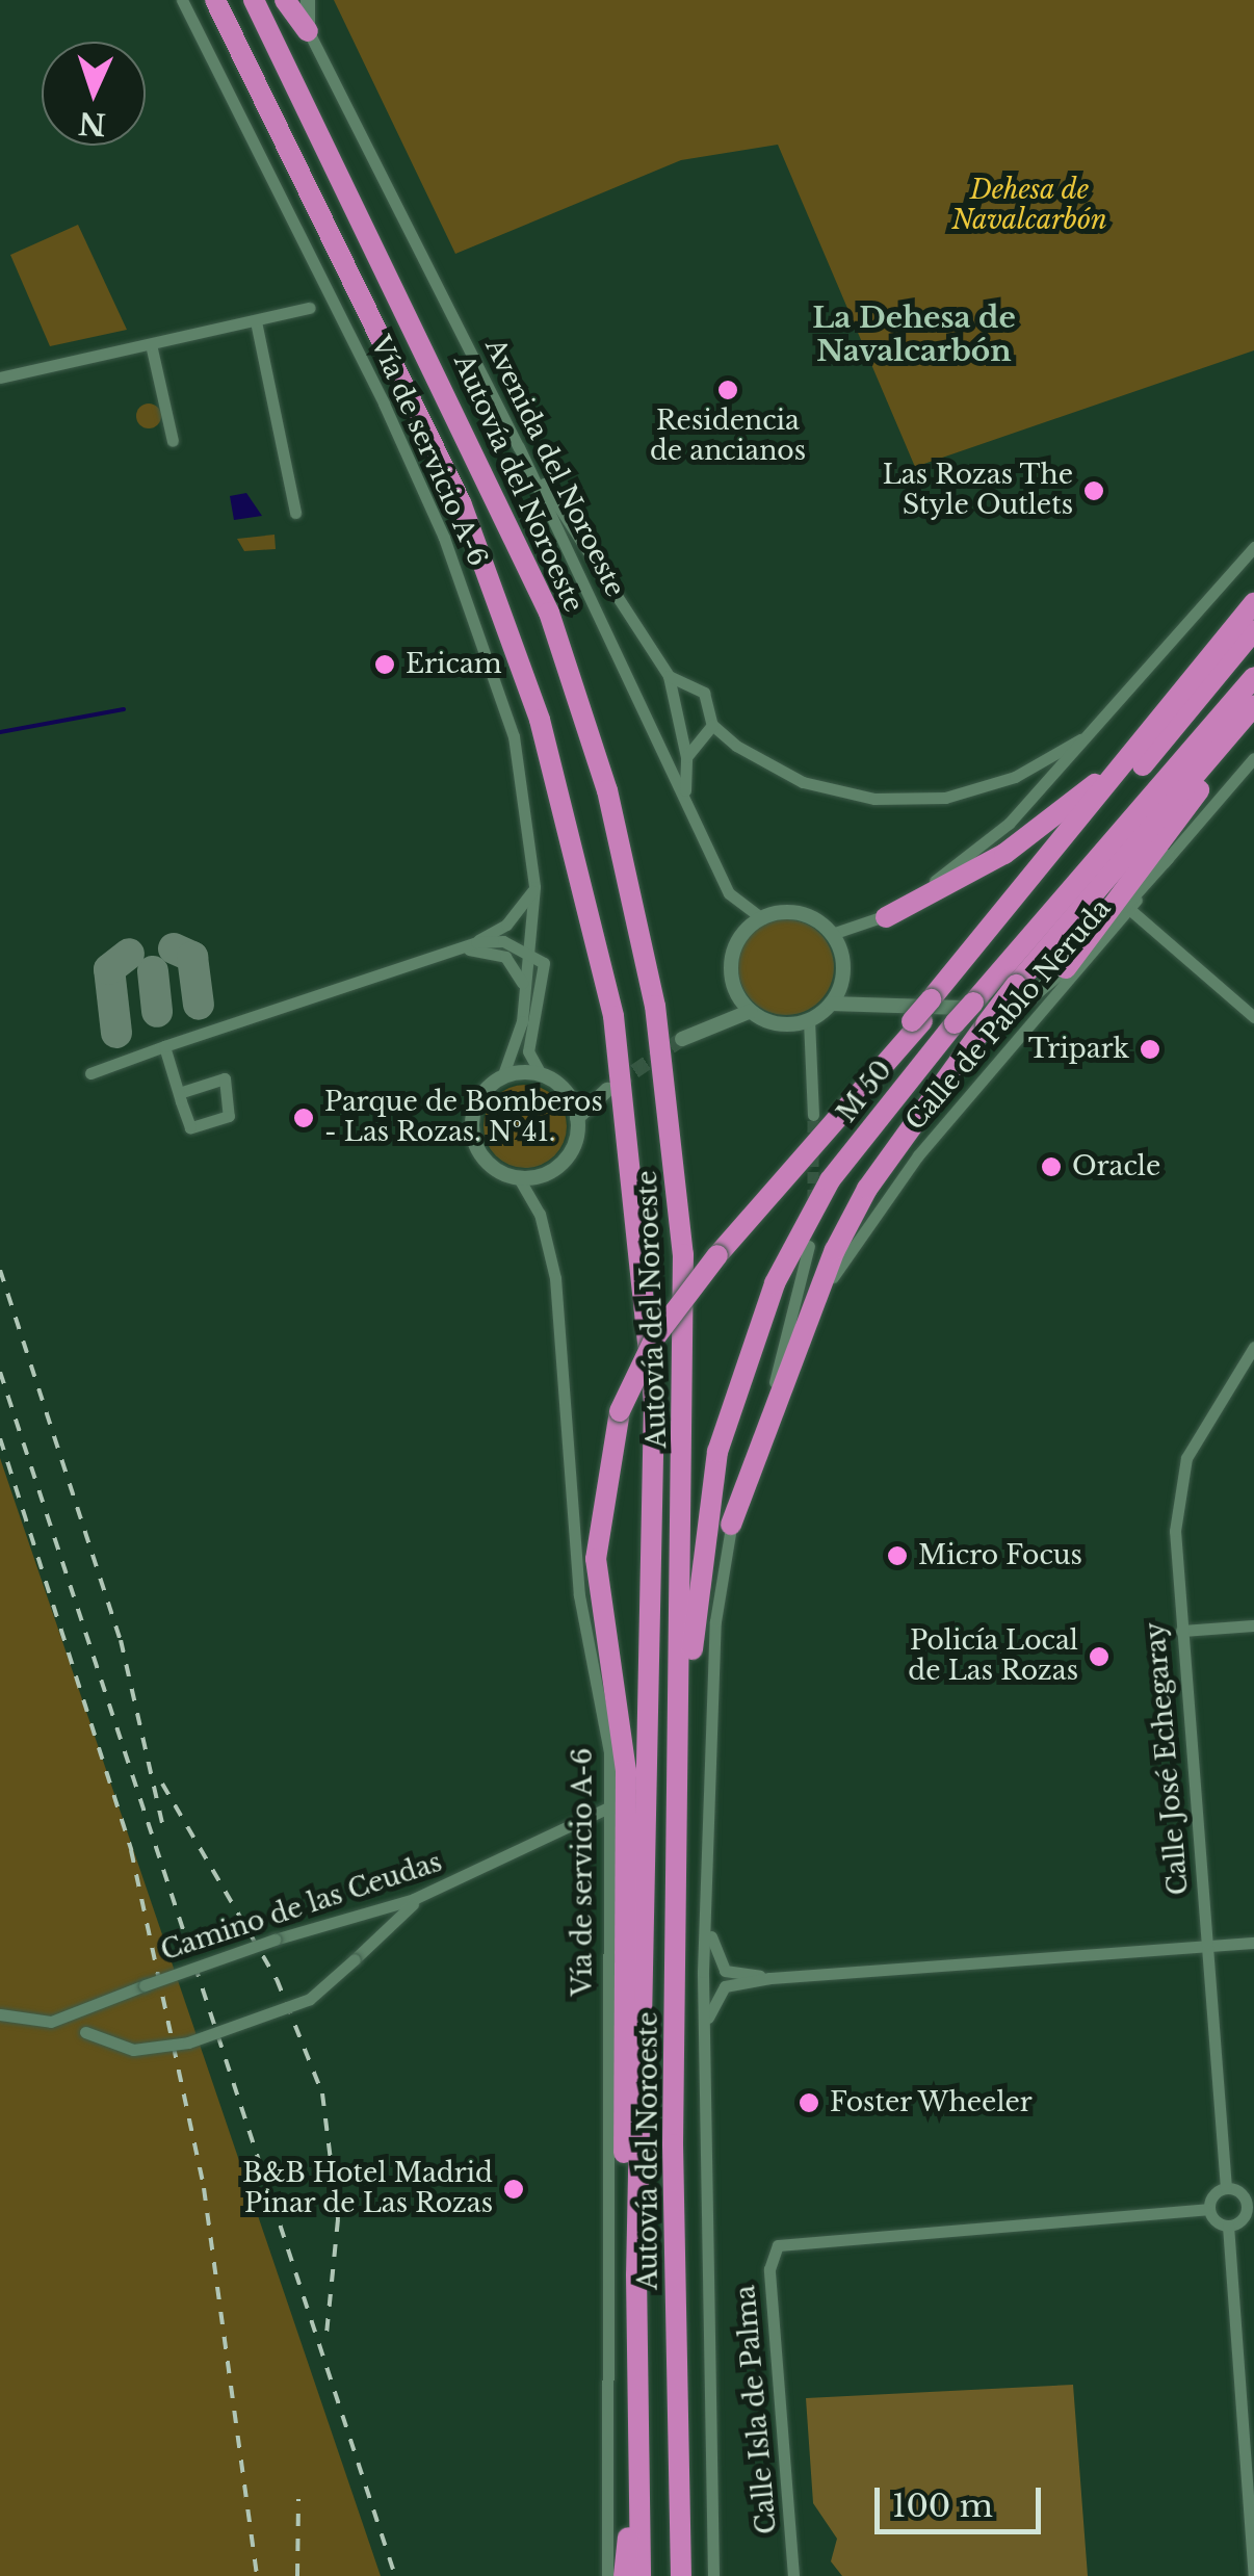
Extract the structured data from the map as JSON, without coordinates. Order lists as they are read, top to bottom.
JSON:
{
  "streets": {
    "highway": ["Autovía del Noroeste", "M 50"],
    "street": [
      "Vía de servicio A-6",
      "Avenida del Noroeste",
      "Calle de Pablo Neruda",
      "Calle José Echegaray",
      "Camino de las Ceudas",
      "Calle Isla de Palma"
    ]
  },
  "crossings": [
    ["Vía de servicio A-6", "Camino de las Ceudas"],
    ["Autovía del Noroeste", "M 50"]
  ],
  "districts": ["La Dehesa de Navalcarbón"],
  "parks": ["Dehesa de Navalcarbón"],
  "places": [
    "Residencia de ancianos",
    "Las Rozas The Style Outlets",
    "Ericam",
    "Tripark",
    "Parque de Bomberos - Las Rozas. Nº41.",
    "Oracle",
    "Micro Focus",
    "Policía Local de Las Rozas",
    "Foster Wheeler",
    "B&B Hotel Madrid Pinar de Las Rozas"
  ],
  "scale_bar": "100 m",
  "north": "bottom"
}
